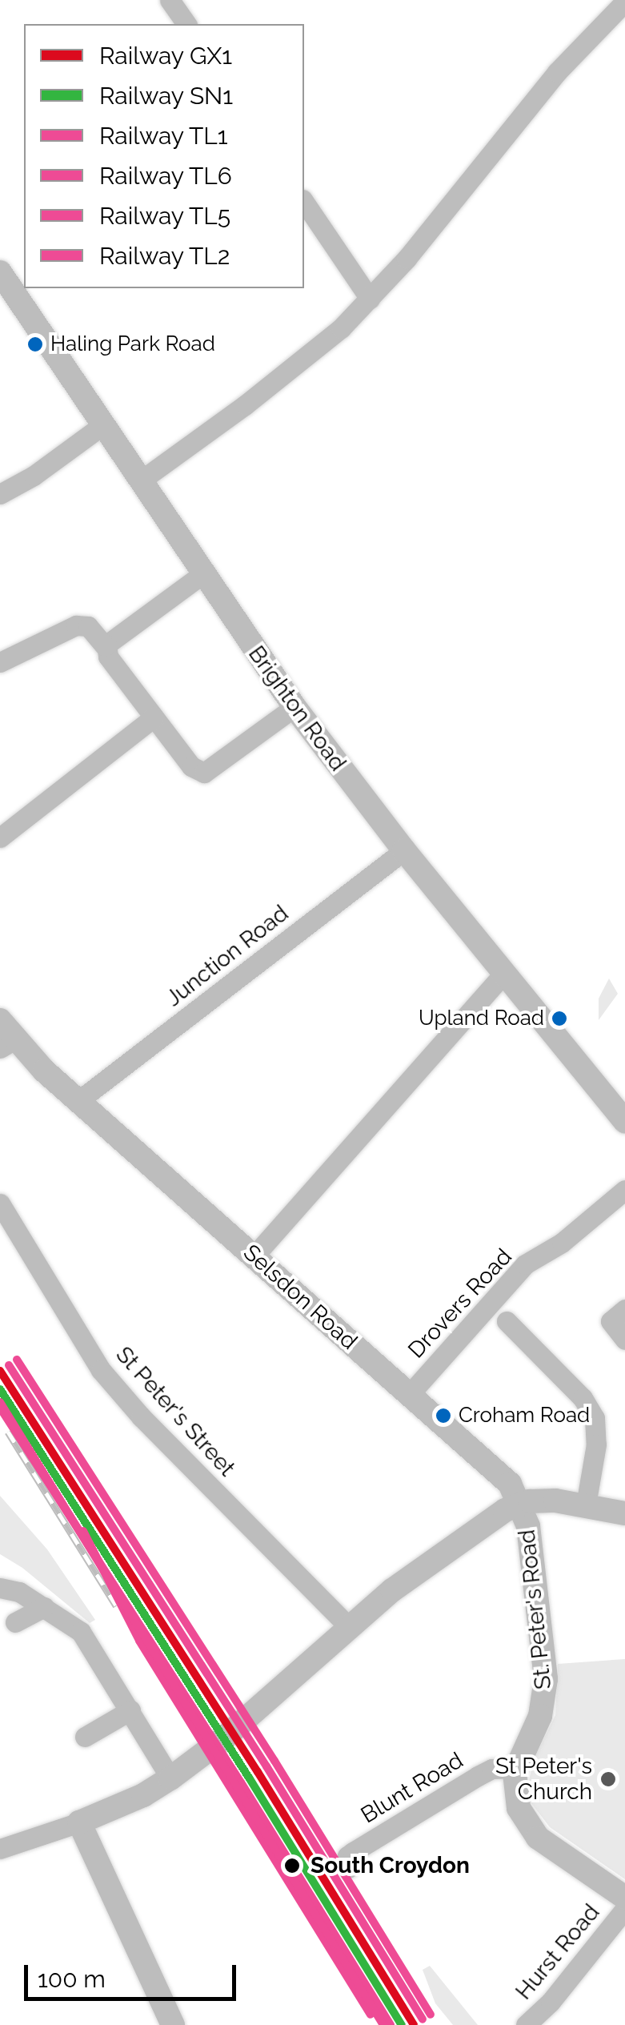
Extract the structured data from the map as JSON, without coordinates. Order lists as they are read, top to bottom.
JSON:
{
  "streets": {
    "main road": ["Brighton Road", "Selsdon Road", "St. Peter's Road"],
    "street": [
      "Junction Road",
      "Drovers Road",
      "St Peter's Street",
      "Blunt Road",
      "Hurst Road"
    ]
  },
  "crossings": [
    ["Brighton Road", "Junction Road"],
    ["Junction Road", "Selsdon Road"],
    ["Selsdon Road", "Drovers Road"],
    ["Selsdon Road", "St. Peter's Road"],
    ["St. Peter's Road", "Blunt Road"]
  ],
  "places": [
    "Haling Park Road",
    "Upland Road",
    "Croham Road",
    "St Peter's Church",
    "South Croydon"
  ],
  "lines": [
    "rail line TL5",
    "rail line TL1",
    "rail line GX1",
    "rail line SN1",
    "rail line TL2",
    "rail line TL6"
  ],
  "legend": [
    "Railway GX1",
    "Railway SN1",
    "Railway TL1",
    "Railway TL6",
    "Railway TL5",
    "Railway TL2"
  ],
  "scale_bar": "100 m"
}
